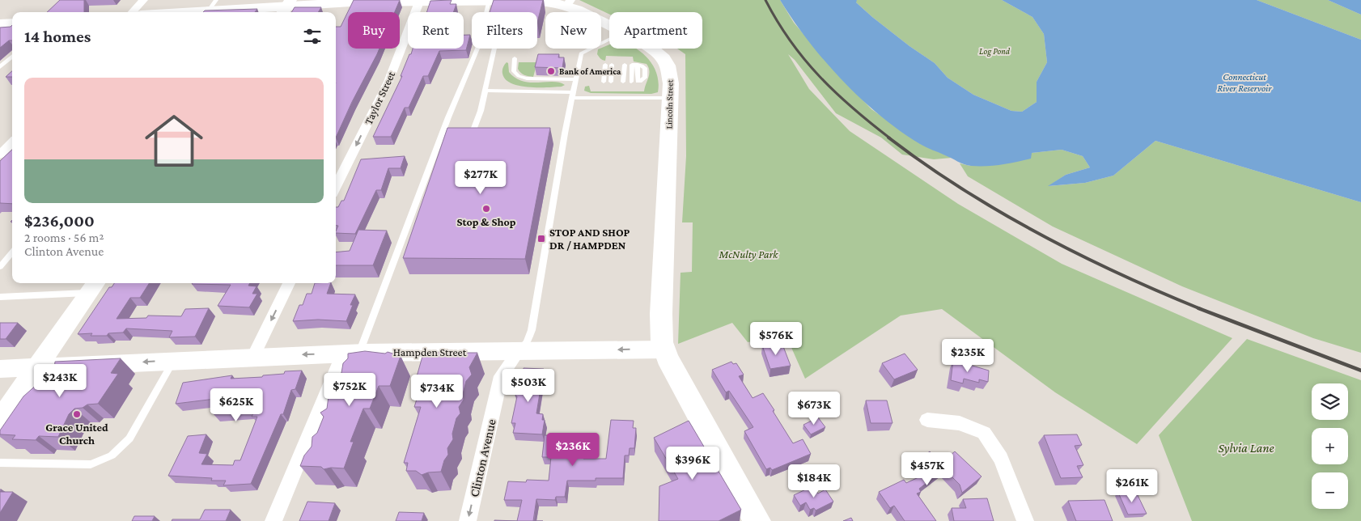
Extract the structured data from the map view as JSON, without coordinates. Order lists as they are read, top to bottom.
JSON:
{
  "streets": {
    "main road": ["Lincoln Street", "Hampden Street"],
    "street": ["Taylor Street", "Clinton Avenue"]
  },
  "crossings": [
    ["Taylor Street", "Lincoln Street"],
    ["Lincoln Street", "Hampden Street"],
    ["Hampden Street", "Clinton Avenue"]
  ],
  "one_way": ["Taylor Street", "Hampden Street", "Clinton Avenue"],
  "water": ["Connecticut River Reservoir"],
  "parks": ["Log Pond", "McNulty Park", "Sylvia Lane"],
  "places": {
    "other": ["Bank of America", "Stop & Shop", "Grace United Church"],
    "transit": ["STOP AND SHOP DR / HAMPDEN"]
  },
  "page": {
    "chip": [
      "Buy",
      "Rent",
      "Filters",
      "New",
      "Apartment"
    ],
    "heading": "14 homes",
    "list": [
      {
        "name": "$236,000",
        "note": "2 rooms · 56 m² · Clinton Avenue"
      }
    ],
    "price": [
      "$277K",
      "$576K",
      "$235K",
      "$243K",
      "$503K",
      "$752K",
      "$734K",
      "$625K",
      "$673K",
      "$236K",
      "$396K",
      "$457K",
      "$184K",
      "$261K"
    ],
    "map_buttons": ["+", "−"]
  }
}
